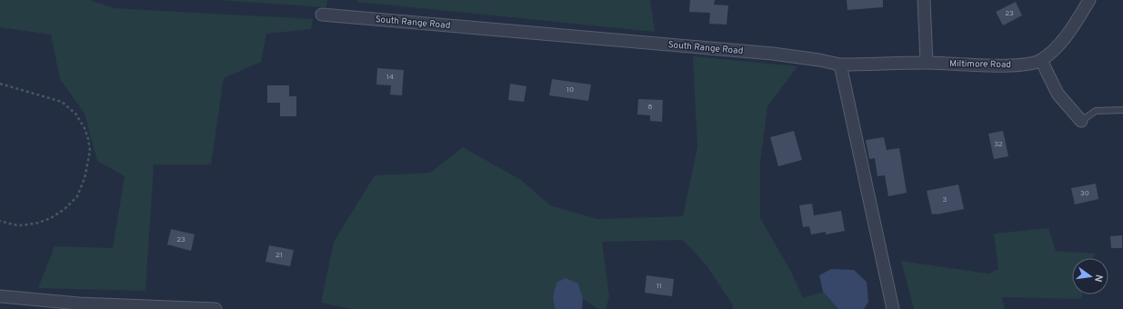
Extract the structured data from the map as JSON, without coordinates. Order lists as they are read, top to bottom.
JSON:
{
  "streets": {
    "street": ["South Range Road", "Miltimore Road"]
  },
  "crossings": [
    ["South Range Road", "Miltimore Road"]
  ],
  "house_numbers": [
    "23",
    "14",
    "10",
    "8",
    "32",
    "30",
    "3",
    "23",
    "21",
    "11"
  ],
  "north": "right"
}
